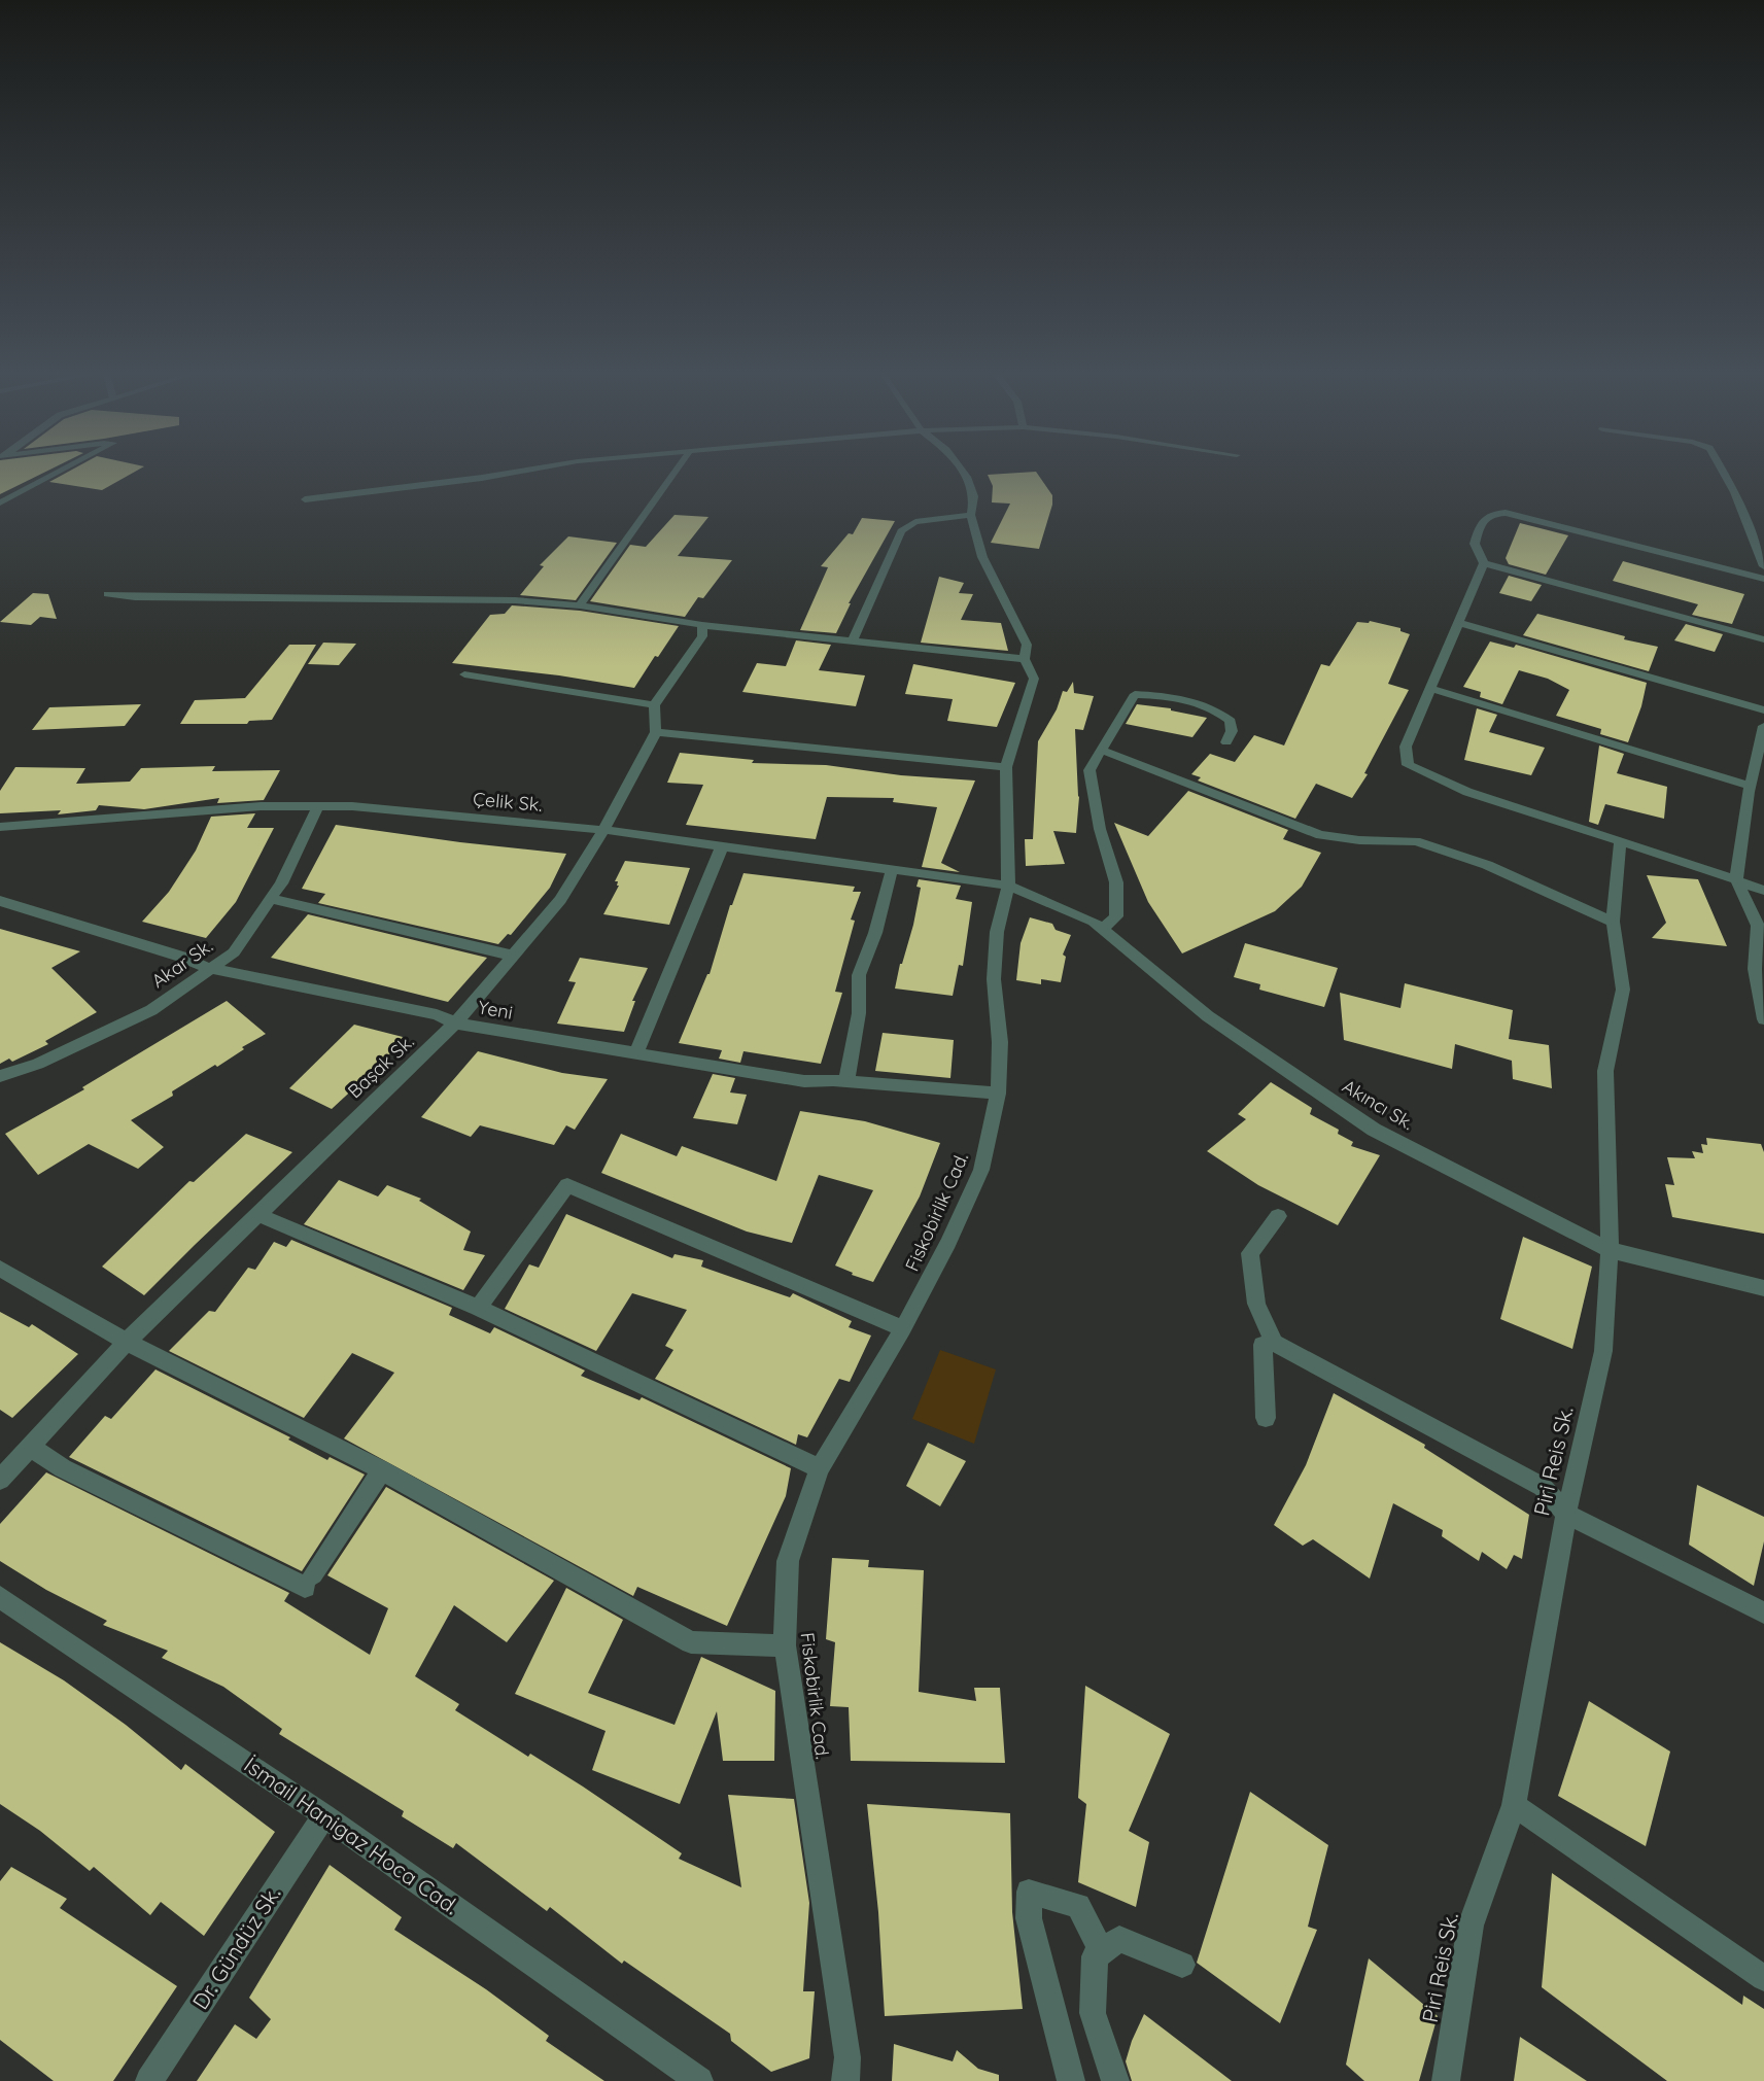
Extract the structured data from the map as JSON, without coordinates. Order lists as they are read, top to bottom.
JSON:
{
  "streets": {
    "street": [
      "Çelik Sk.",
      "Akar Sk.",
      "Yeni",
      "Başak Sk.",
      "Akıncı Sk.",
      "Fiskobirlik Cad.",
      "Piri Reis Sk.",
      "İsmail Hanigaz Hoca Cad.",
      "Dr. Gündüz Sk."
    ]
  },
  "crossings": [
    ["Çelik Sk.", "Akar Sk."],
    ["Çelik Sk.", "Başak Sk."],
    ["Çelik Sk.", "Akıncı Sk."],
    ["Çelik Sk.", "Fiskobirlik Cad."],
    ["Akar Sk.", "Yeni"],
    ["Yeni", "Başak Sk."],
    ["Yeni", "Fiskobirlik Cad."],
    ["Akıncı Sk.", "Fiskobirlik Cad."],
    ["Akıncı Sk.", "Piri Reis Sk."],
    ["İsmail Hanigaz Hoca Cad.", "Dr. Gündüz Sk."]
  ]
}
